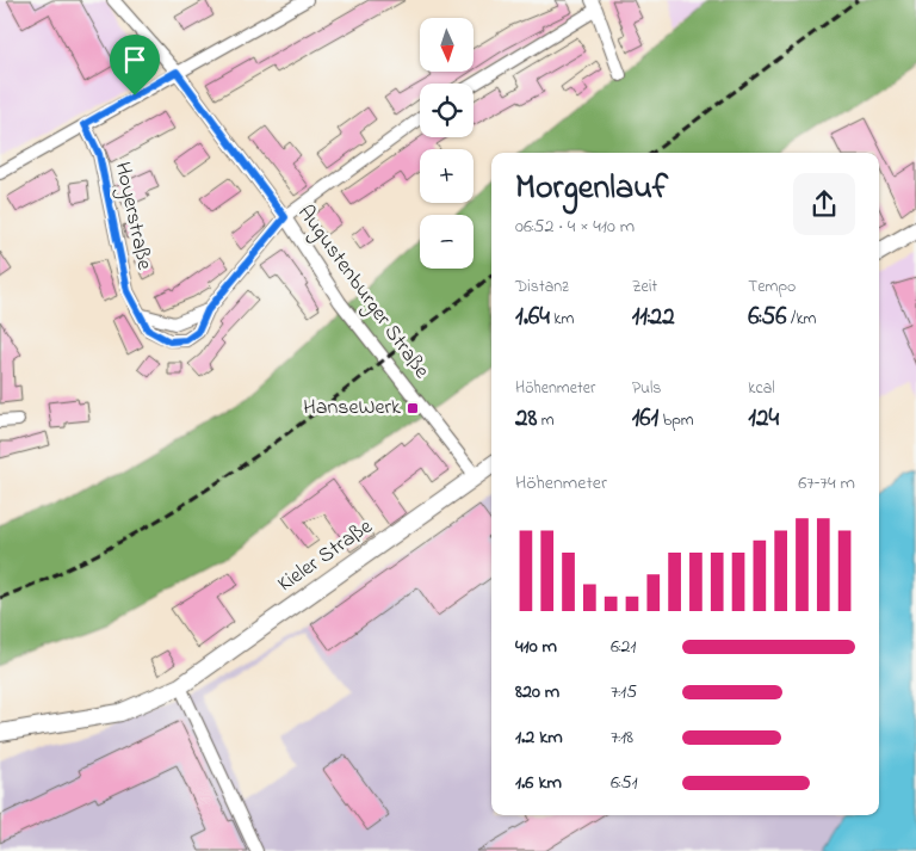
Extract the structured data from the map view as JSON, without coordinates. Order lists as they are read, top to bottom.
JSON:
{
  "streets": {
    "main road": ["Kieler Straße"],
    "street": ["Hoyerstraße", "Augustenburger Straße"]
  },
  "crossings": [
    ["Hoyerstraße", "Augustenburger Straße"],
    ["Augustenburger Straße", "Kieler Straße"]
  ],
  "places": {
    "transit": ["HanseWerk"]
  },
  "north": "bottom",
  "page": {
    "map_buttons": ["+", "−"],
    "heading": ["Morgenlauf", "06:52 · 4 × 410 m"],
    "stats": [
      ["Distanz", "1.64 km"],
      ["Zeit", "11:22"],
      ["Tempo", "6:56 /km"],
      ["Höhenmeter", "28 m"],
      ["Puls", "161 bpm"],
      ["kcal", "124"]
    ],
    "chart": ["Höhenmeter", "67–74 m"],
    "list": [
      {
        "name": "410 m",
        "note": "6:21"
      },
      {
        "name": "820 m",
        "note": "7:15"
      },
      {
        "name": "1.2 km",
        "note": "7:18"
      },
      {
        "name": "1.6 km",
        "note": "6:51"
      }
    ]
  }
}
